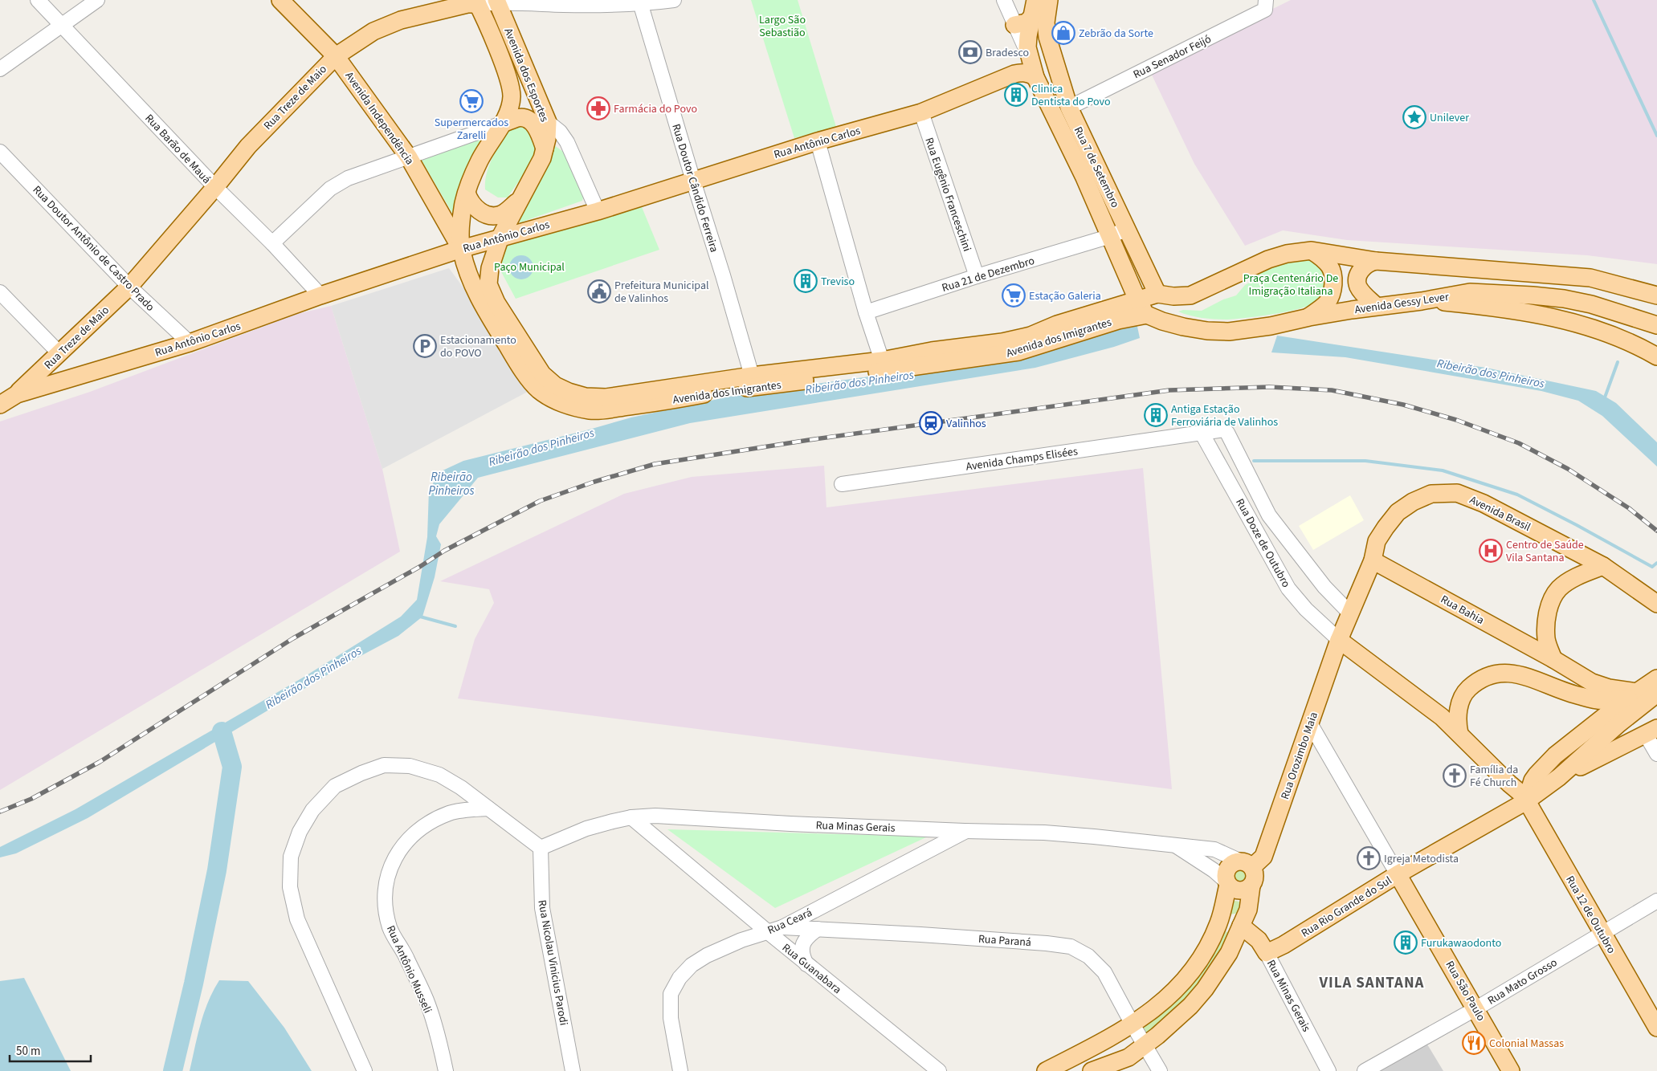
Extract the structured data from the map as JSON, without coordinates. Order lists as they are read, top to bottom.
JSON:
{
  "streets": {
    "main road": [
      "Avenida dos Esportes",
      "Rua Treze de Maio",
      "Avenida Independência",
      "Rua Antônio Carlos",
      "Rua 7 de Setembro",
      "Avenida Gessy Lever",
      "Avenida dos Imigrantes",
      "Avenida Brasil",
      "Rua Doze de Outubro",
      "Rua Bahia",
      "Rua Orozimbo Maia",
      "Rua Minas Gerais",
      "Rua Rio Grande do Sul",
      "Rua 12 de Outubro",
      "Rua São Paulo"
    ],
    "street": [
      "Rua Senador Feijó",
      "Rua Barão de Mauá",
      "Rua Doutor Cândido Ferreira",
      "Rua Eugênio Franceschini",
      "Rua Doutor Antônio de Castro Prado",
      "Rua 21 de Dezembro",
      "Avenida Champs Elisées",
      "Rua Ceará",
      "Rua Paraná",
      "Rua Nicolau Vinicius Parodi",
      "Rua Guanabara",
      "Rua Antônio Musseli",
      "Rua Mato Grosso"
    ]
  },
  "crossings": [
    ["Rua Senador Feijó", "Rua 7 de Setembro"],
    ["Avenida dos Esportes", "Rua Treze de Maio"],
    ["Avenida dos Esportes", "Avenida Independência"],
    ["Avenida dos Esportes", "Rua Antônio Carlos"],
    ["Avenida dos Esportes", "Avenida dos Imigrantes"],
    ["Rua Treze de Maio", "Avenida Independência"],
    ["Rua Treze de Maio", "Rua Antônio Carlos"],
    ["Rua Treze de Maio", "Rua Barão de Mauá"],
    ["Rua Treze de Maio", "Rua Doutor Cândido Ferreira"],
    ["Rua Treze de Maio", "Rua Doutor Antônio de Castro Prado"],
    ["Avenida Independência", "Rua Antônio Carlos"],
    ["Avenida Independência", "Avenida dos Imigrantes"],
    ["Rua Antônio Carlos", "Rua Barão de Mauá"],
    ["Rua Antônio Carlos", "Rua 7 de Setembro"],
    ["Rua Antônio Carlos", "Rua Doutor Cândido Ferreira"],
    ["Rua Antônio Carlos", "Rua Eugênio Franceschini"],
    ["Rua Antônio Carlos", "Rua Doutor Antônio de Castro Prado"],
    ["Rua Antônio Carlos", "Avenida dos Imigrantes"],
    ["Rua 7 de Setembro", "Rua 21 de Dezembro"],
    ["Rua 7 de Setembro", "Avenida Gessy Lever"],
    ["Rua 7 de Setembro", "Avenida dos Imigrantes"],
    ["Rua Doutor Cândido Ferreira", "Avenida dos Imigrantes"],
    ["Rua Eugênio Franceschini", "Rua 21 de Dezembro"],
    ["Avenida Gessy Lever", "Avenida dos Imigrantes"],
    ["Avenida Champs Elisées", "Rua Doze de Outubro"],
    ["Avenida Brasil", "Rua Doze de Outubro"],
    ["Avenida Brasil", "Rua Bahia"],
    ["Avenida Brasil", "Rua Orozimbo Maia"],
    ["Rua Doze de Outubro", "Rua Orozimbo Maia"],
    ["Rua Doze de Outubro", "Rua Rio Grande do Sul"],
    ["Rua Doze de Outubro", "Rua 12 de Outubro"],
    ["Rua Orozimbo Maia", "Rua Minas Gerais"],
    ["Rua Orozimbo Maia", "Rua São Paulo"],
    ["Rua Minas Gerais", "Rua Rio Grande do Sul"],
    ["Rua Minas Gerais", "Rua Ceará"],
    ["Rua Minas Gerais", "Rua Nicolau Vinicius Parodi"],
    ["Rua Minas Gerais", "Rua Guanabara"],
    ["Rua Rio Grande do Sul", "Rua 12 de Outubro"],
    ["Rua Rio Grande do Sul", "Rua São Paulo"],
    ["Rua 12 de Outubro", "Rua Mato Grosso"],
    ["Rua Ceará", "Rua Paraná"],
    ["Rua Ceará", "Rua Guanabara"],
    ["Rua Mato Grosso", "Rua São Paulo"]
  ],
  "districts": ["VILA SANTANA"],
  "water": ["Ribeirão dos Pinheiros", "Ribeirão Pinheiros"],
  "parks": ["Largo São Sebastião", "Paço Municipal", "Praça Centenário De Imigração Italiana"],
  "places": {
    "shop": ["Zebrão da Sorte"],
    "bank": ["Bradesco"],
    "building": [
      "Clinica Dentista do Povo",
      "Treviso",
      "Antiga Estação Ferroviária de Valinhos",
      "Furukawaodonto"
    ],
    "supermarket": ["Supermercados Zarelli", "Estação Galeria"],
    "pharmacy": ["Farmácia do Povo"],
    "place": ["Unilever"],
    "public building": ["Prefeitura Municipal de Valinhos"],
    "parking": ["Estacionamento do POVO"],
    "station": ["Valinhos"],
    "hospital": ["Centro de Saúde Vila Santana"],
    "church": ["Família da Fé Church", "Igreja Metodista"],
    "restaurant": ["Colonial Massas"]
  },
  "scale_bar": "50 m"
}
